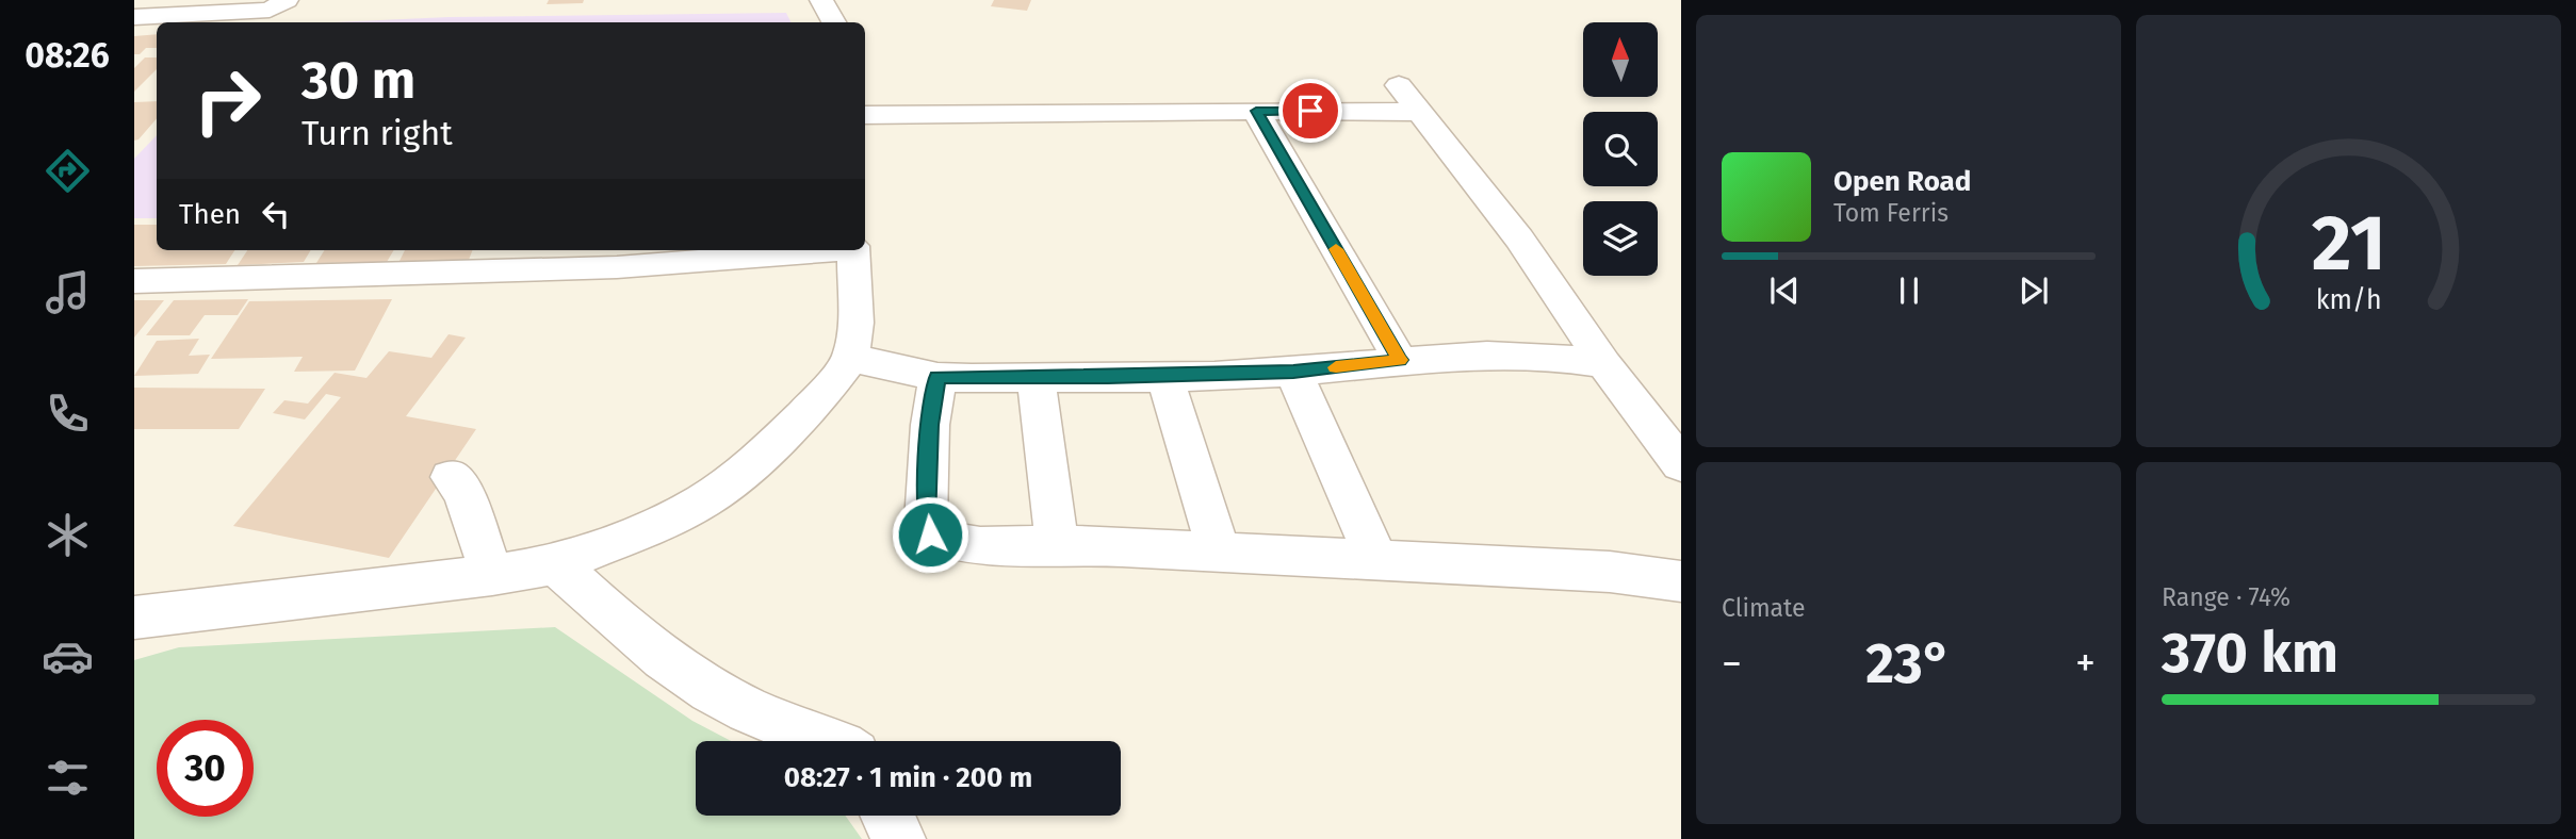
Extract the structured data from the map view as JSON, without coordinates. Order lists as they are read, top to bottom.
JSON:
{
  "north": "top",
  "page": {
    "tabs": "08:26",
    "turn": ["30 m", "Turn right"],
    "song": ["Open Road", "Tom Ferris"],
    "then": "Then",
    "tile": [
      "Climate",
      ["Range · 74%", "370 km"]
    ],
    "heat": ["−", "23°", "+"],
    "limit": "30",
    "trip": "08:27 · 1 min · 200 m",
    "gauge": ["21", "km/h"]
  }
}
